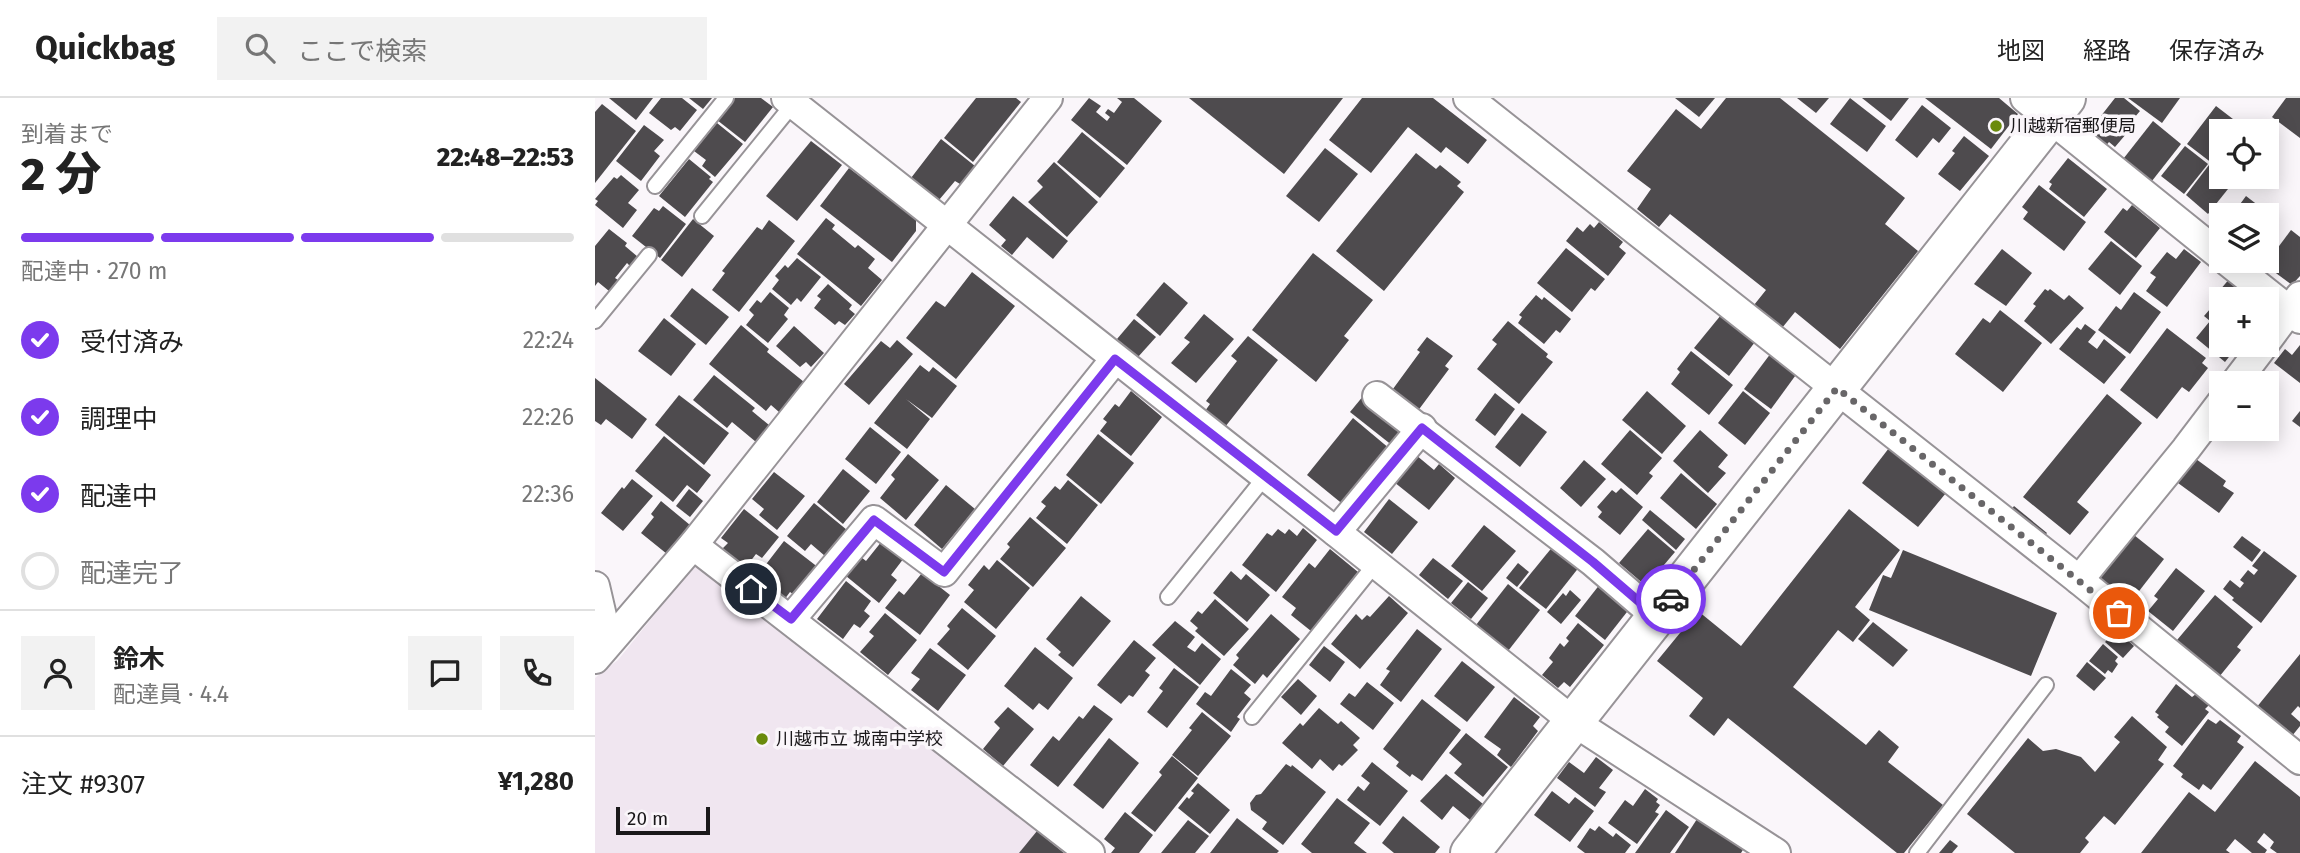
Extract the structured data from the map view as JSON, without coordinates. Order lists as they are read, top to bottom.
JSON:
{
  "places": ["川越新宿郵便局", "川越市立 城南中学校"],
  "scale_bar": "20 m",
  "page": {
    "header": "Quickbag",
    "search": "ここで検索",
    "nav": ["地図", "経路", "保存済み"],
    "heading": ["2 分", "到着まで", "22:48–22:53"],
    "panel": [
      "鈴木",
      "配達員 · 4.4",
      "注文 #9307",
      "¥1,280"
    ],
    "map_buttons": ["+", "−"],
    "bar": "配達中 · 270 m",
    "list": [
      ["受付済み", "22:24"],
      ["調理中", "22:26"],
      ["配達中", "22:36"],
      "配達完了"
    ],
    "scale": "20 m"
  }
}
